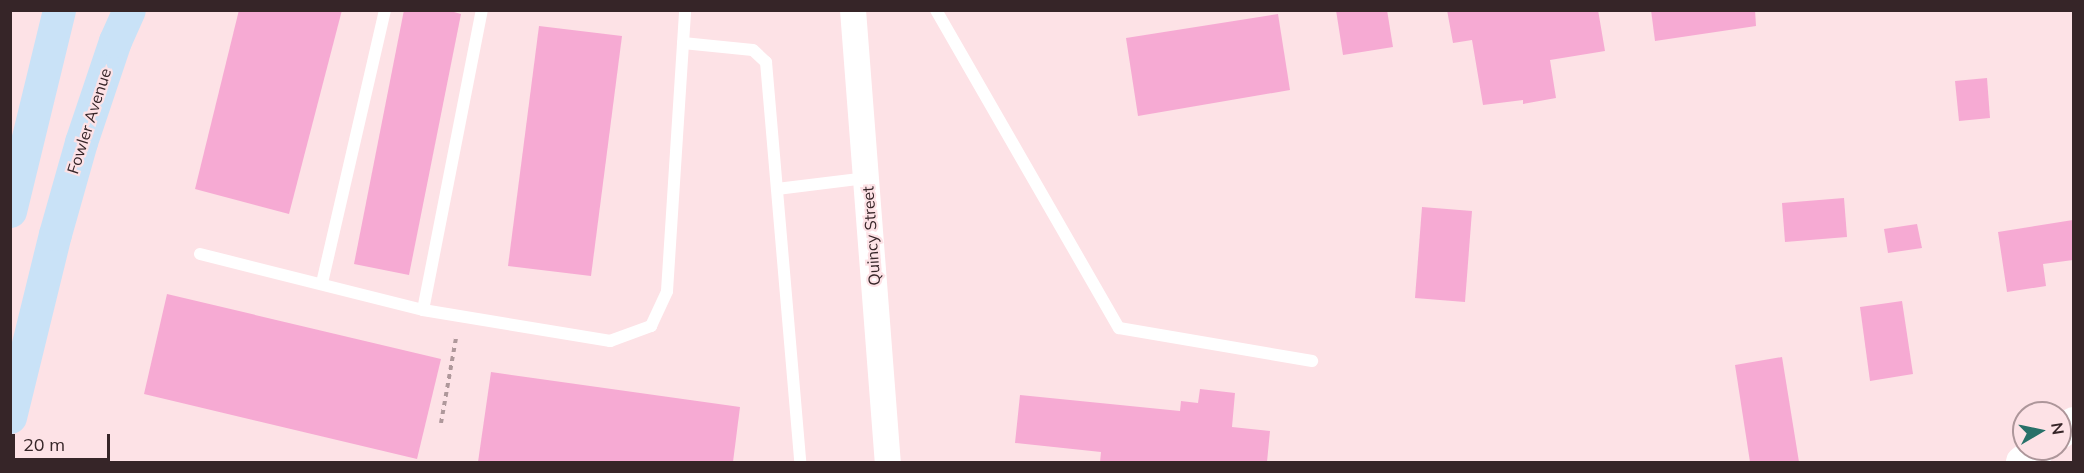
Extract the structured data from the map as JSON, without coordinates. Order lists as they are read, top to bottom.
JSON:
{
  "streets": {
    "main road": ["Fowler Avenue"],
    "street": ["Quincy Street"]
  },
  "scale_bar": "20 m",
  "north": "right"
}
